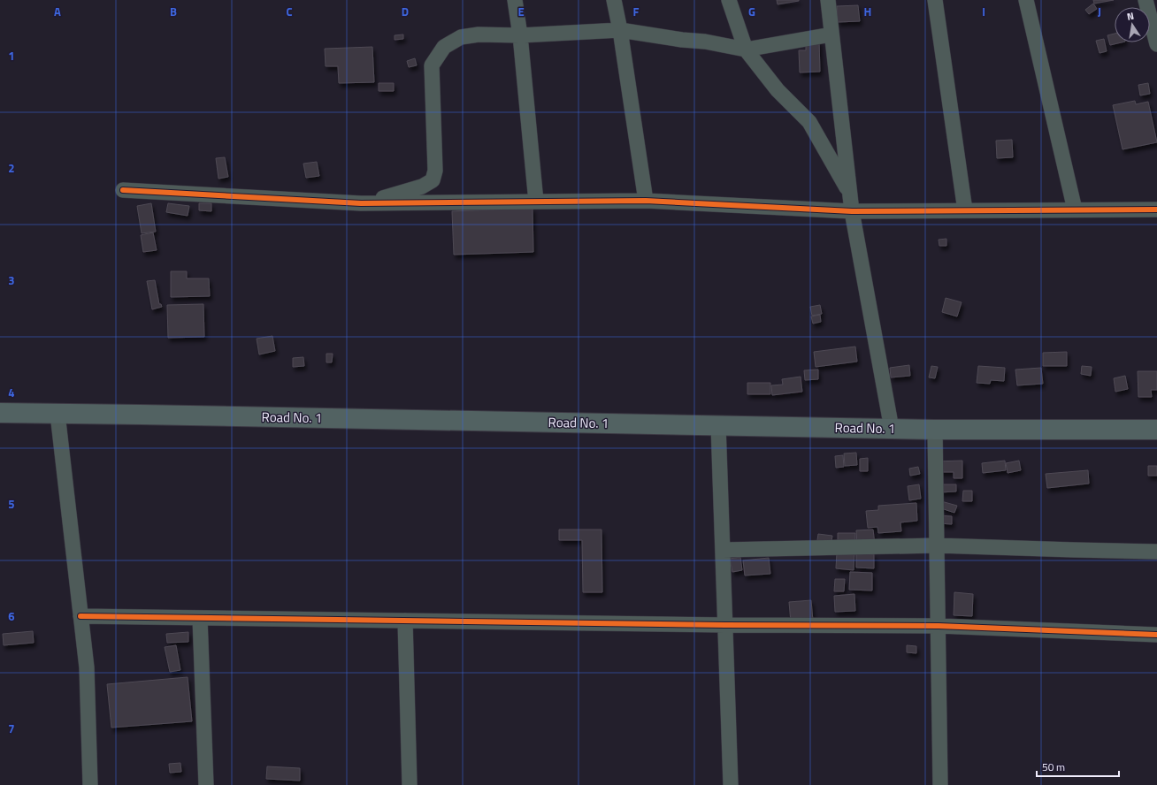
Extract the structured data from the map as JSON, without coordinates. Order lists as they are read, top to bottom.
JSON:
{
  "streets": {
    "highway": ["Road No. 1"]
  },
  "scale_bar": "50 m",
  "north": "top",
  "grid": {
    "columns": [
      "A",
      "B",
      "C",
      "D",
      "E",
      "F",
      "G",
      "H",
      "I",
      "J"
    ],
    "rows": [
      "1",
      "2",
      "3",
      "4",
      "5",
      "6",
      "7"
    ]
  }
}
